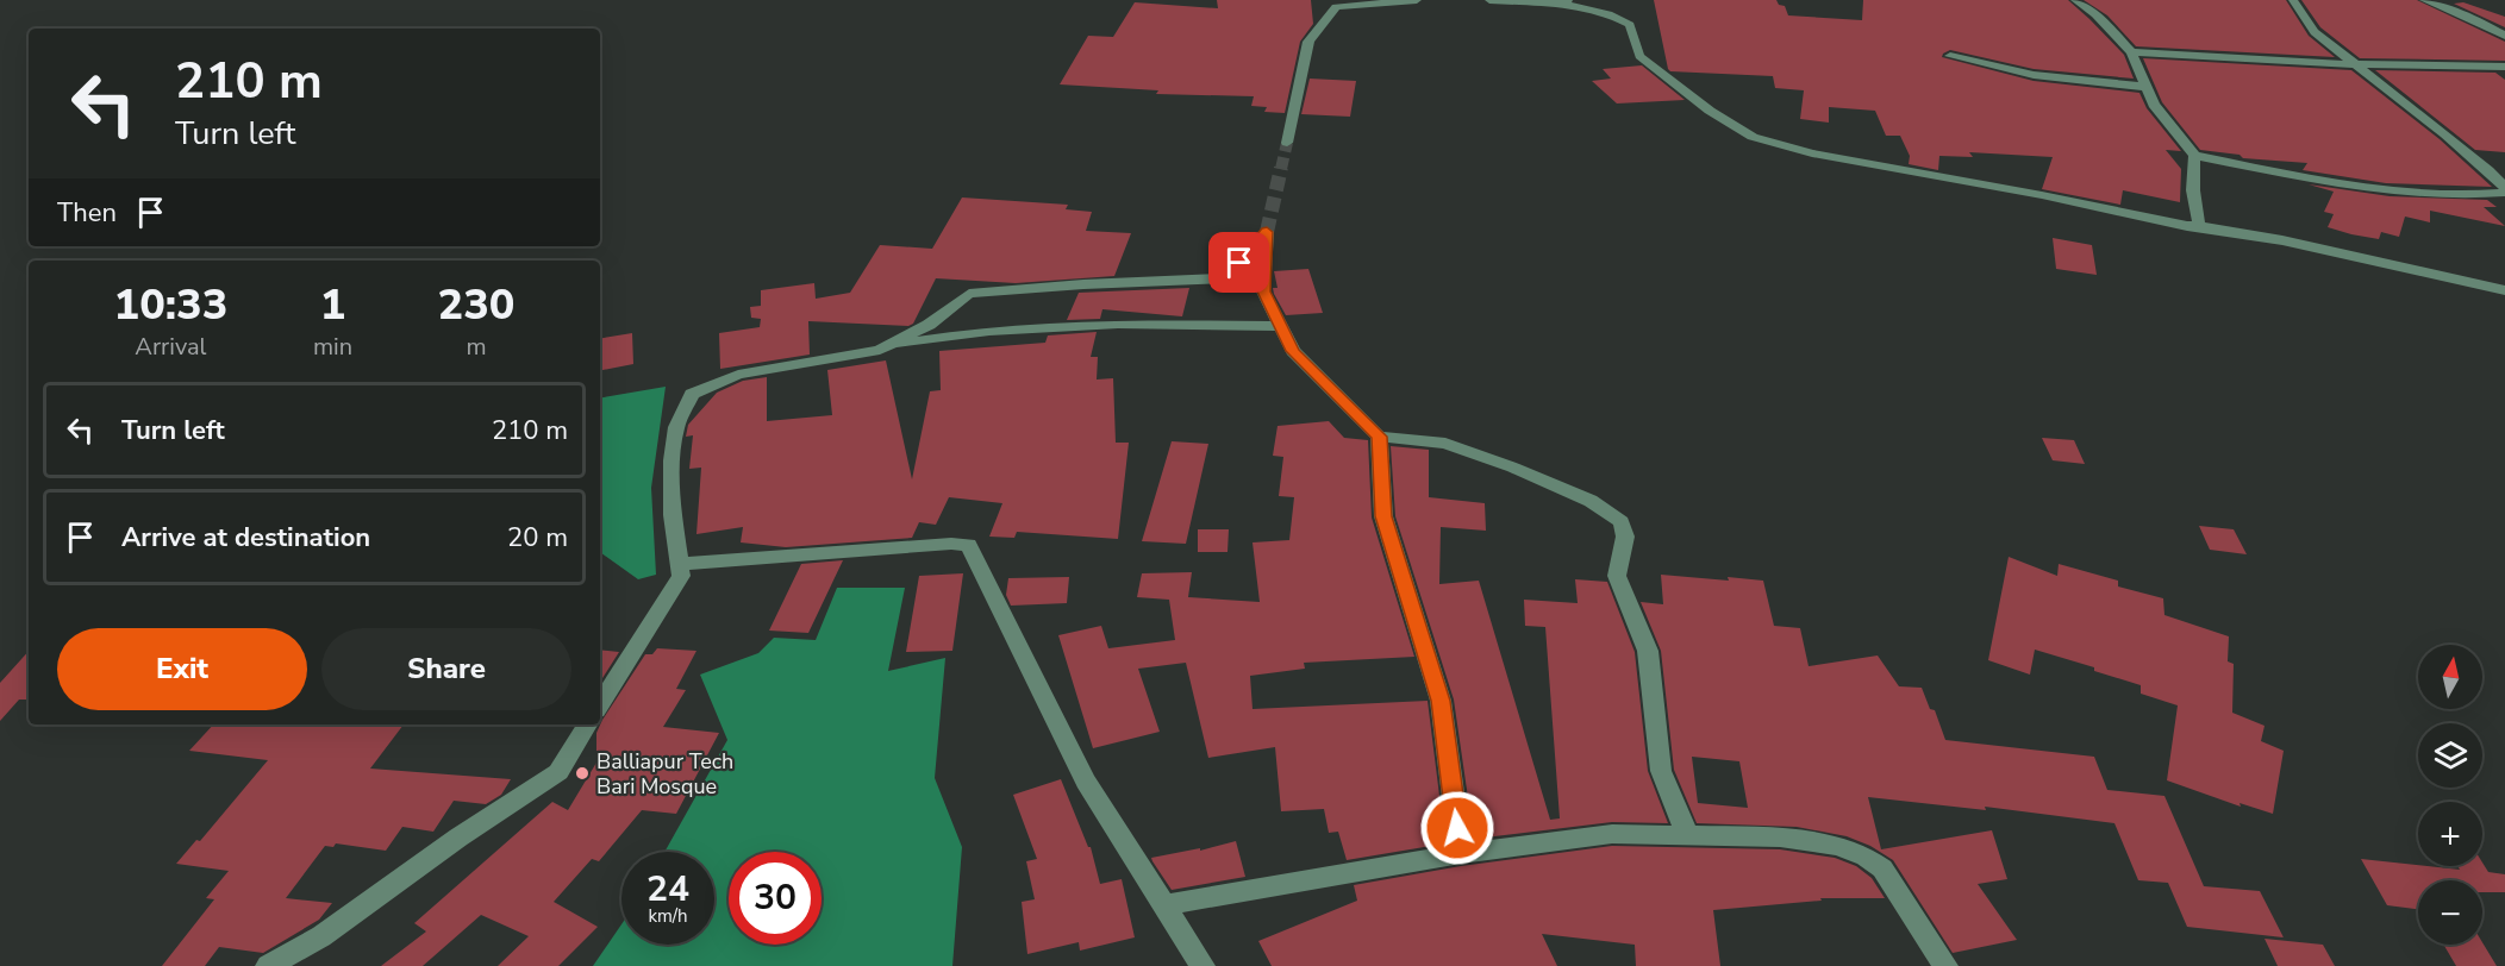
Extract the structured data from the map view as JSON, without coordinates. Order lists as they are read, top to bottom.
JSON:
{
  "places": ["Balliapur Tech Bari Mosque"],
  "north": "top",
  "page": {
    "turn": ["210 m", "Turn left"],
    "then": "Then",
    "eta": [
      "10:33",
      "Arrival",
      "1",
      "min",
      "230",
      "m"
    ],
    "list": [
      {
        "name": "Turn left",
        "value": "210 m"
      },
      {
        "name": "Arrive at destination",
        "value": "20 m"
      }
    ],
    "buttons": ["Exit", "Share"],
    "map_buttons": ["+", "−"],
    "speed": "24 km/h",
    "limit": "30"
  }
}
